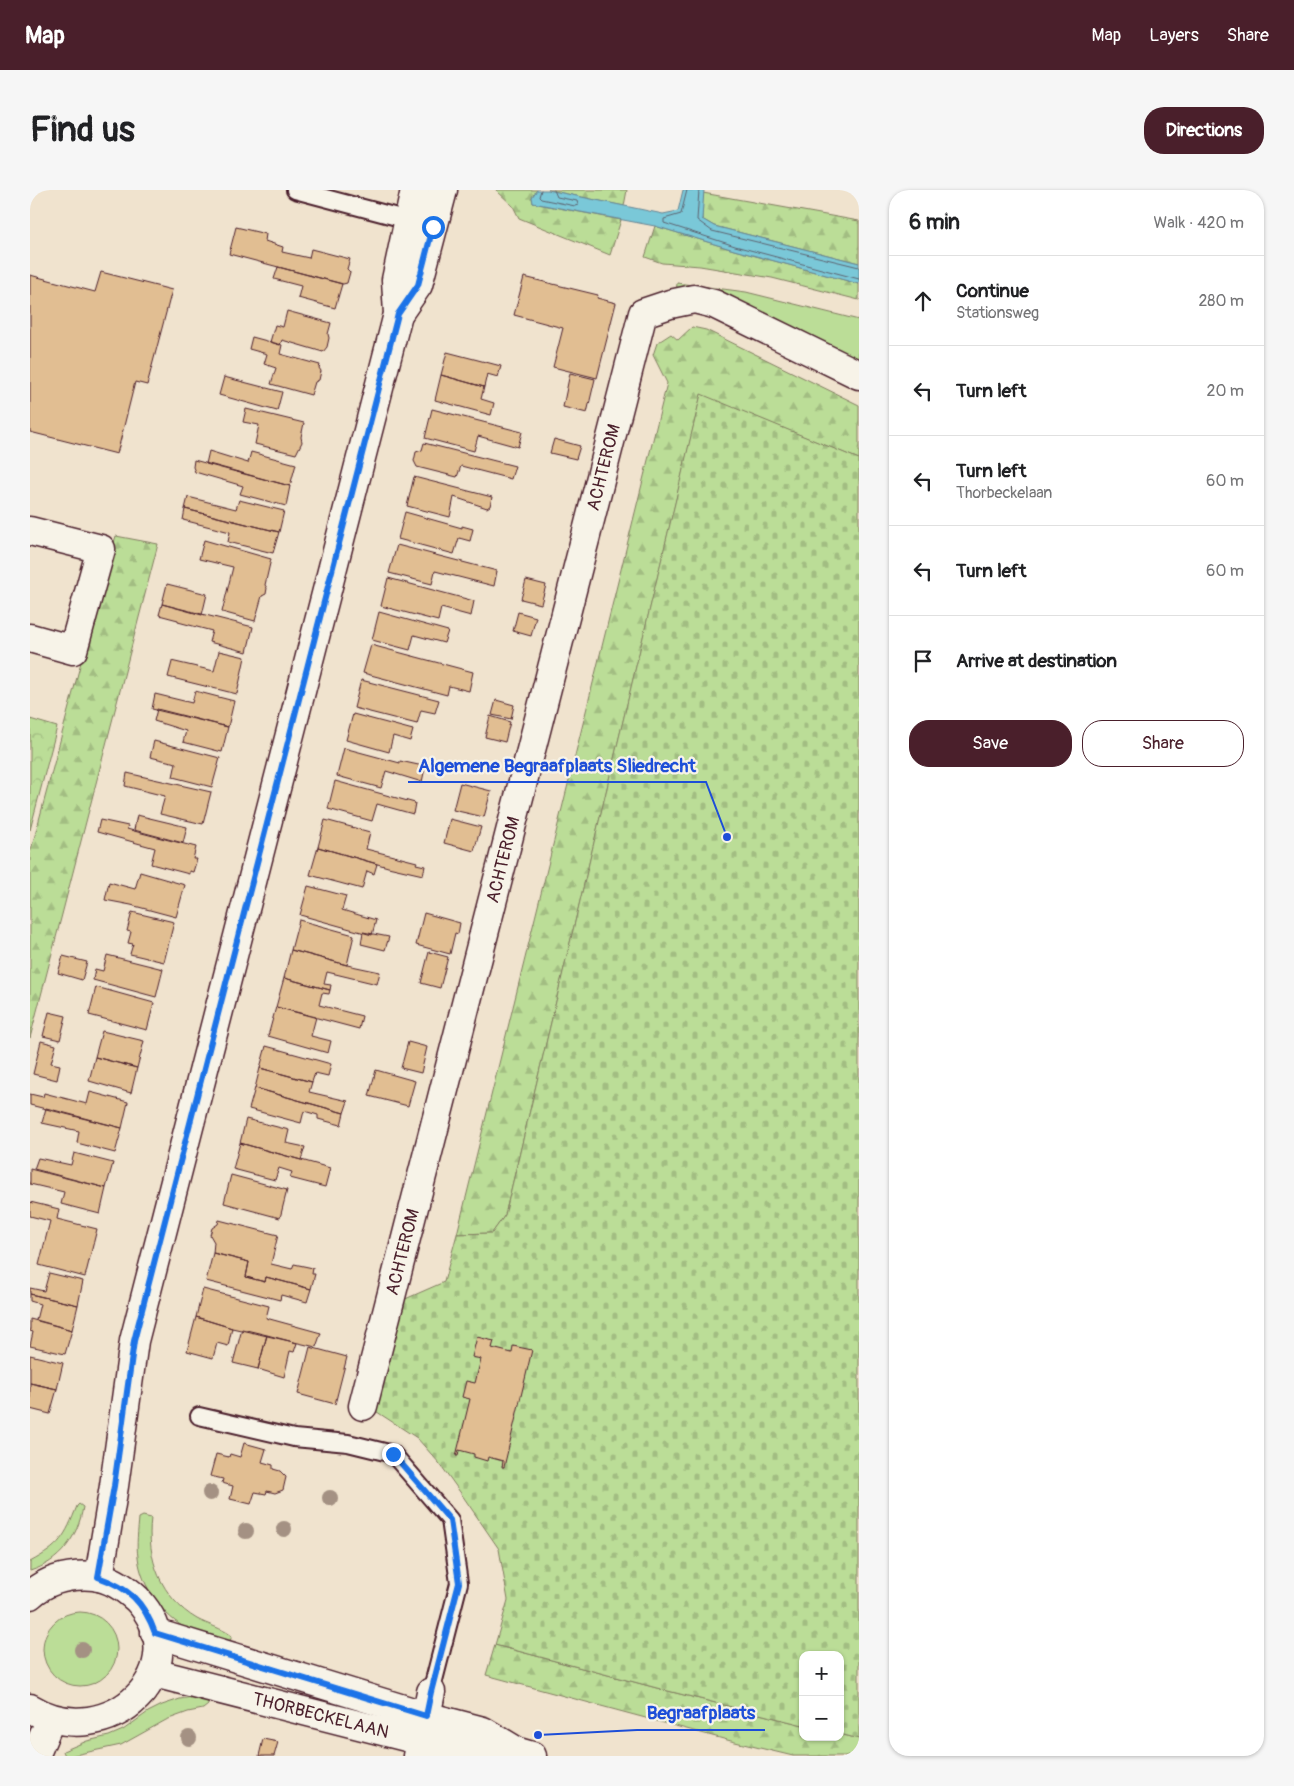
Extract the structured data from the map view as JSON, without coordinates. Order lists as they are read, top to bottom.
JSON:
{
  "streets": {
    "street": ["ACHTEROM", "THORBECKELAAN"]
  },
  "places": ["Algemene Begraafplaats Sliedrecht", "Begraafplaats"],
  "page": {
    "header": "Map",
    "nav": ["Map", "Layers", "Share"],
    "buttons": [
      "Directions",
      ["Save", "Share"]
    ],
    "title": "Find us",
    "heading": ["6 min", "Walk · 420 m"],
    "list": [
      ["Continue", "Stationsweg", "280 m"],
      ["Turn left", "20 m"],
      ["Turn left", "Thorbeckelaan", "60 m"],
      ["Turn left", "60 m"],
      "Arrive at destination"
    ],
    "map_buttons": ["+", "−"]
  }
}
